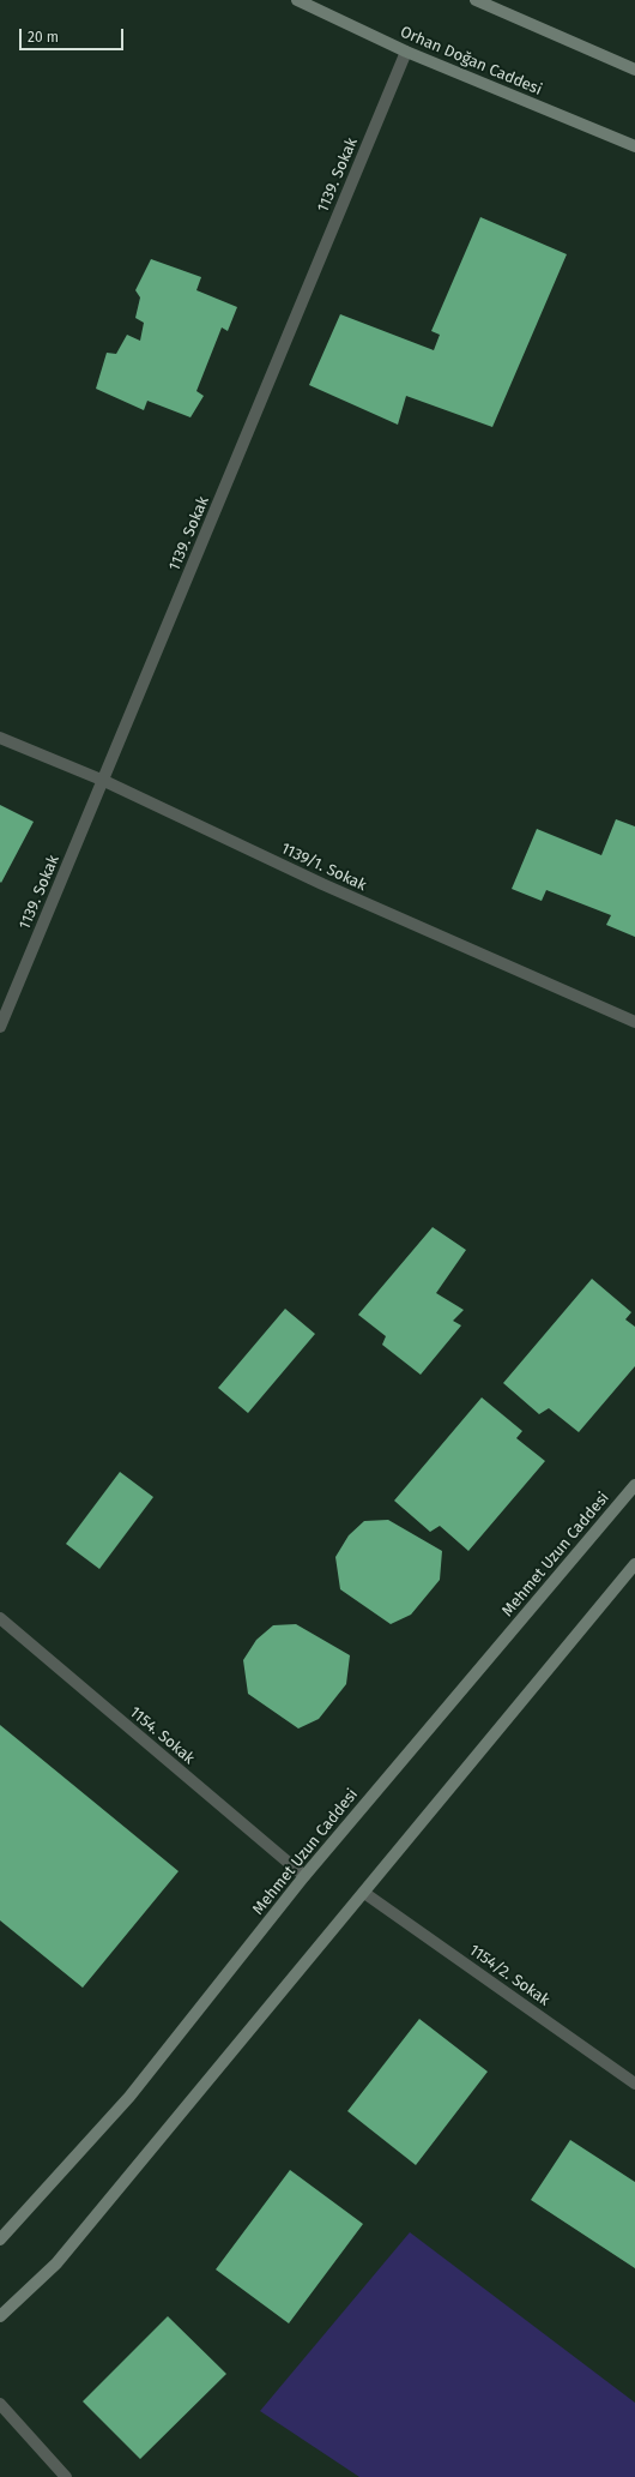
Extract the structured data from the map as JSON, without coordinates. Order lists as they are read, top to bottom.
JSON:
{
  "streets": {
    "main road": ["Orhan Doğan Caddesi", "Mehmet Uzun Caddesi"],
    "street": [
      "1139. Sokak",
      "1139/1. Sokak",
      "1154. Sokak",
      "1154/2. Sokak"
    ]
  },
  "crossings": [
    ["Orhan Doğan Caddesi", "1139. Sokak"],
    ["1139. Sokak", "1139/1. Sokak"],
    ["Mehmet Uzun Caddesi", "1154. Sokak"]
  ],
  "scale_bar": "20 m"
}
